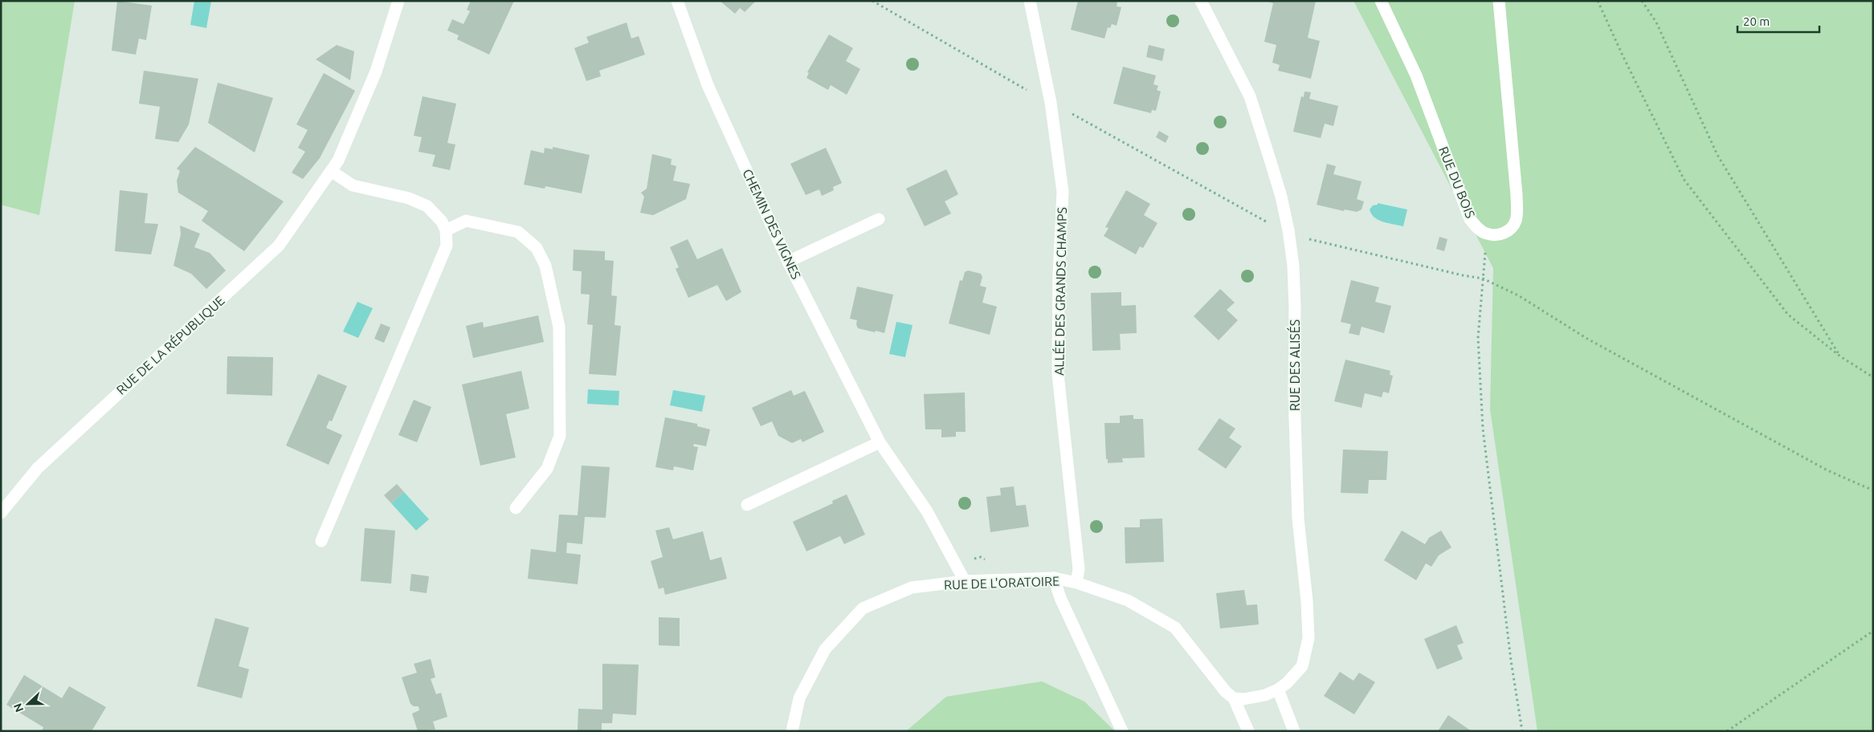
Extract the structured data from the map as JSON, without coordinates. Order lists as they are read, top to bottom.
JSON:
{
  "streets": {
    "street": [
      "RUE DU BOIS",
      "CHEMIN DES VIGNES",
      "ALLÉE DES GRANDS CHAMPS",
      "RUE DE LA RÉPUBLIQUE",
      "RUE DES ALISÉS",
      "RUE DE L'ORATOIRE"
    ]
  },
  "crossings": [
    ["CHEMIN DES VIGNES", "RUE DE L'ORATOIRE"],
    ["ALLÉE DES GRANDS CHAMPS", "RUE DE L'ORATOIRE"],
    ["RUE DES ALISÉS", "RUE DE L'ORATOIRE"]
  ],
  "scale_bar": "20 m",
  "north": "left"
}
